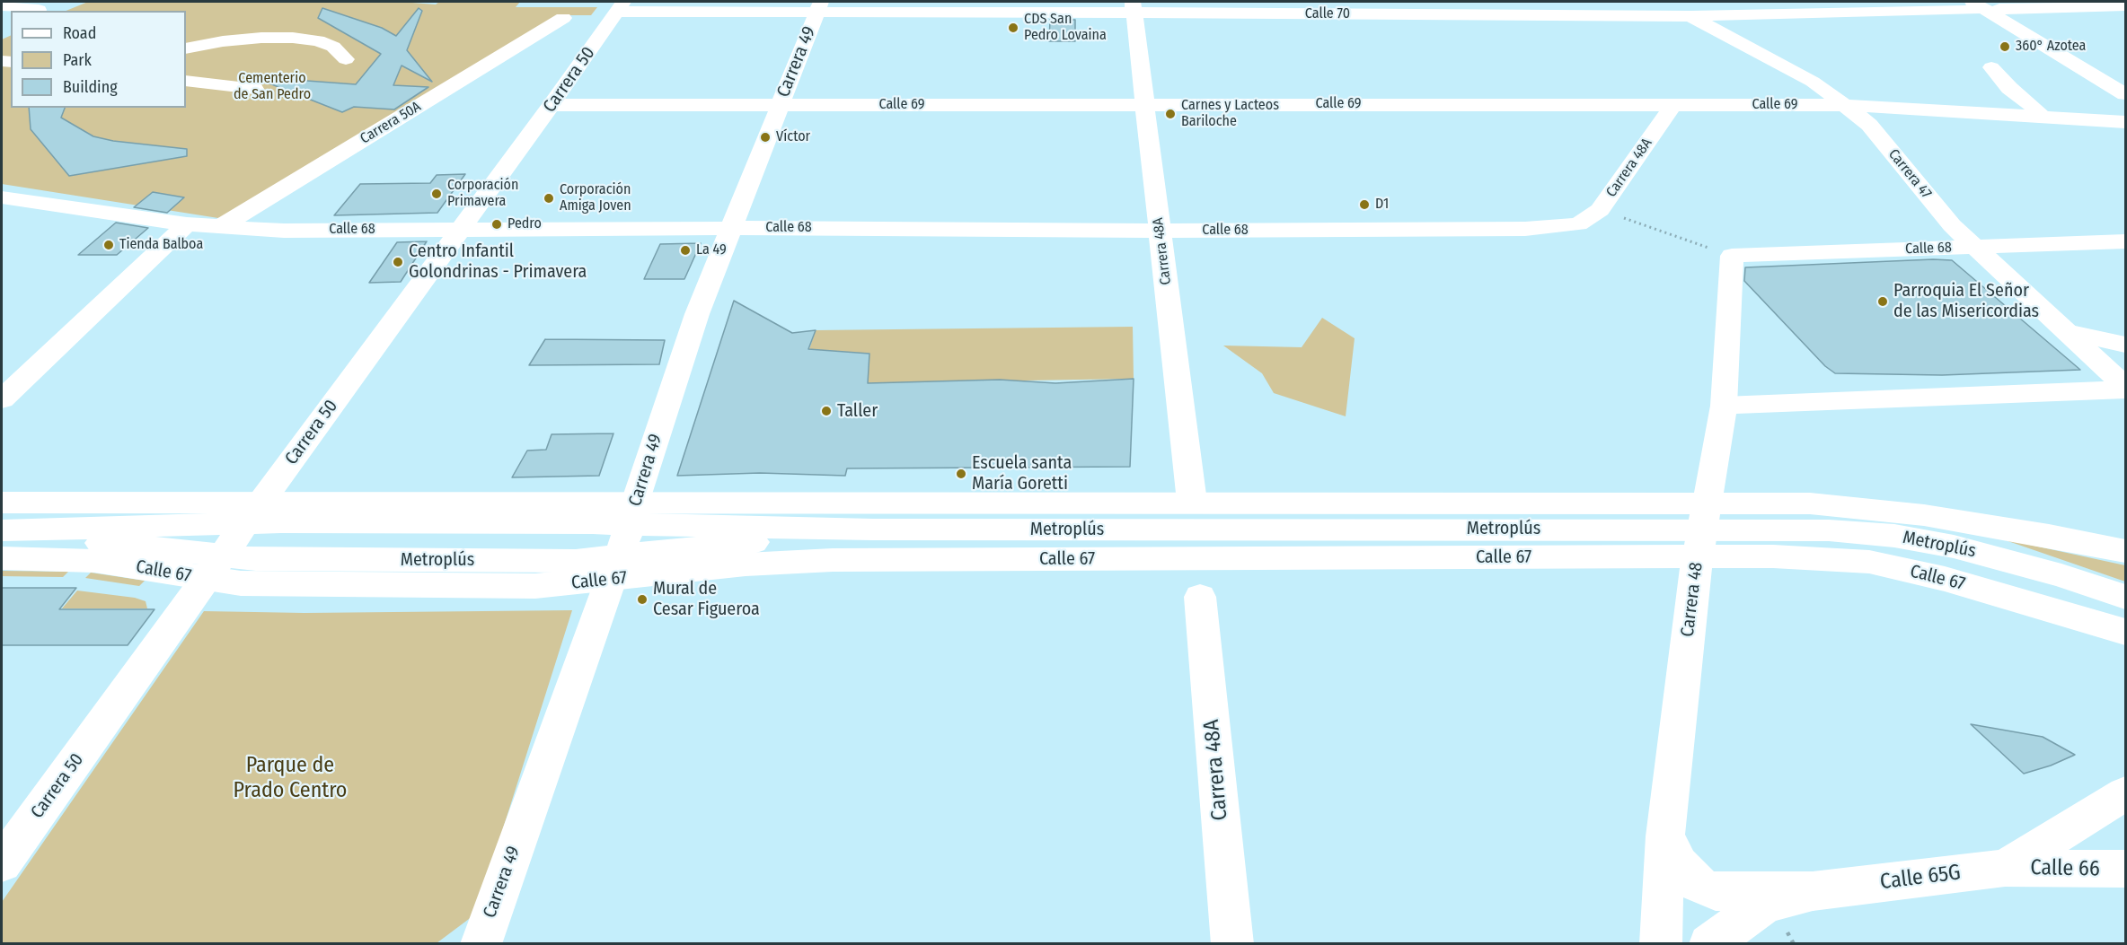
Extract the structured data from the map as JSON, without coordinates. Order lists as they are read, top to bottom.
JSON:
{
  "streets": {
    "street": [
      "Calle 70",
      "Carrera 49",
      "Carrera 50",
      "Calle 69",
      "Carrera 50A",
      "Carrera 48A",
      "Carrera 47",
      "Calle 68",
      "Metroplús",
      "Calle 67",
      "Carrera 48",
      "Calle 66",
      "Calle 65G"
    ]
  },
  "crossings": [
    ["Calle 70", "Carrera 49"],
    ["Calle 70", "Carrera 50"],
    ["Calle 70", "Carrera 48A"],
    ["Calle 70", "Carrera 47"],
    ["Carrera 49", "Calle 69"],
    ["Carrera 49", "Calle 68"],
    ["Carrera 49", "Metroplús"],
    ["Carrera 49", "Calle 67"],
    ["Carrera 50", "Calle 69"],
    ["Carrera 50", "Calle 68"],
    ["Carrera 50", "Metroplús"],
    ["Carrera 50", "Calle 67"],
    ["Calle 69", "Carrera 48A"],
    ["Calle 69", "Carrera 47"],
    ["Carrera 50A", "Calle 68"],
    ["Carrera 48A", "Calle 68"],
    ["Carrera 47", "Calle 68"],
    ["Calle 68", "Carrera 48"],
    ["Metroplús", "Calle 67"],
    ["Calle 66", "Calle 65G"]
  ],
  "parks": ["Cementerio de San Pedro", "Parque de Prado Centro"],
  "places": [
    "CDS San Pedro Lovaina",
    "360° Azotea",
    "Carnes y Lacteos Bariloche",
    "Víctor",
    "Corporación Primavera",
    "Corporación Amiga Joven",
    "D1",
    "Pedro",
    "Tienda Balboa",
    "La 49",
    "Centro Infantil Golondrinas - Primavera",
    "Parroquia El Señor de las Misericordias",
    "Taller",
    "Escuela santa María Goretti",
    "Mural de Cesar Figueroa"
  ],
  "legend": ["Road", "Park", "Building"]
}
